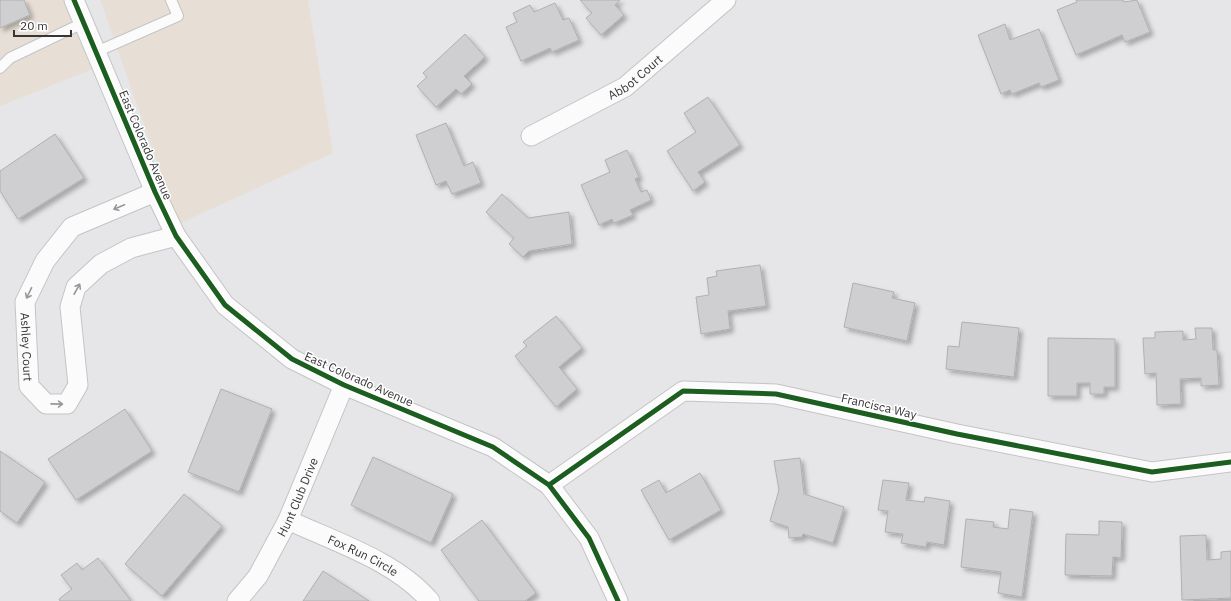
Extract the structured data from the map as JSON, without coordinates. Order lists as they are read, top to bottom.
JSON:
{
  "streets": {
    "street": [
      "Abbot Court",
      "East Colorado Avenue",
      "Ashley Court",
      "Francisca Way",
      "Hunt Club Drive",
      "Fox Run Circle"
    ]
  },
  "crossings": [
    ["East Colorado Avenue", "Ashley Court"],
    ["East Colorado Avenue", "Francisca Way"],
    ["East Colorado Avenue", "Hunt Club Drive"],
    ["Hunt Club Drive", "Fox Run Circle"]
  ],
  "scale_bar": "20 m"
}
